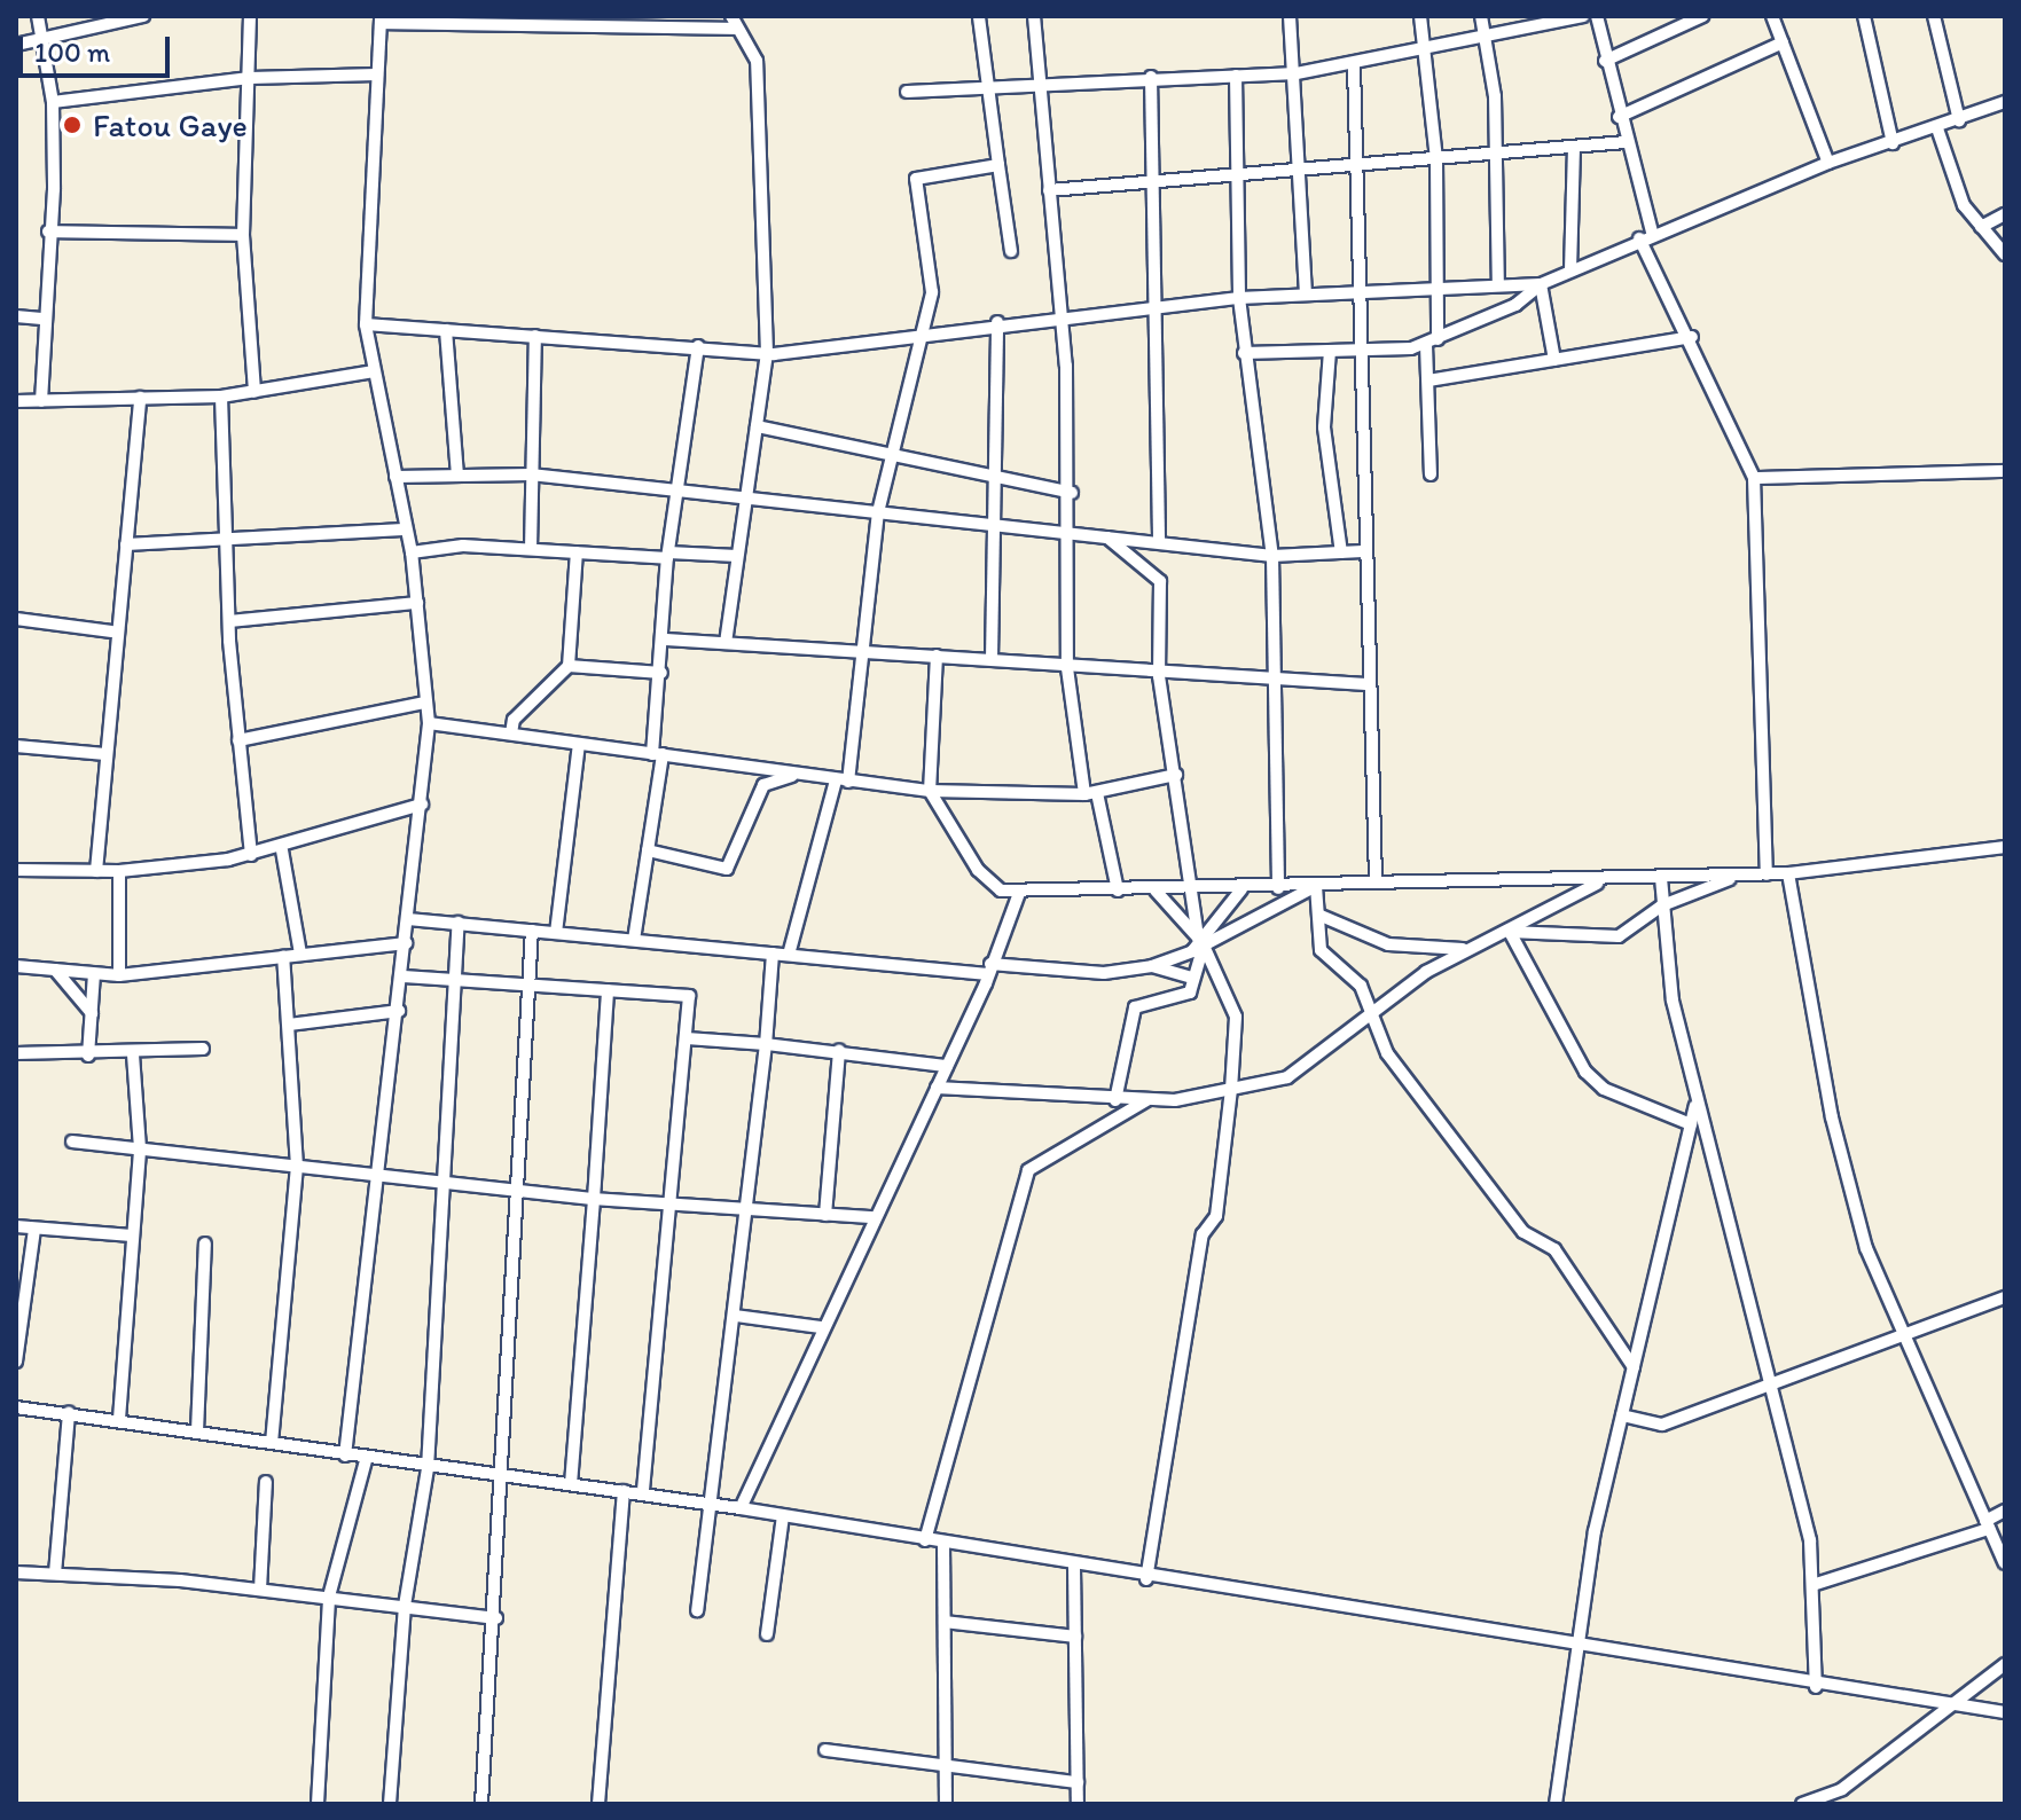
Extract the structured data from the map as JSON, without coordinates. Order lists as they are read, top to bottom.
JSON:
{
  "places": ["Fatou Gaye"],
  "scale_bar": "100 m"
}
